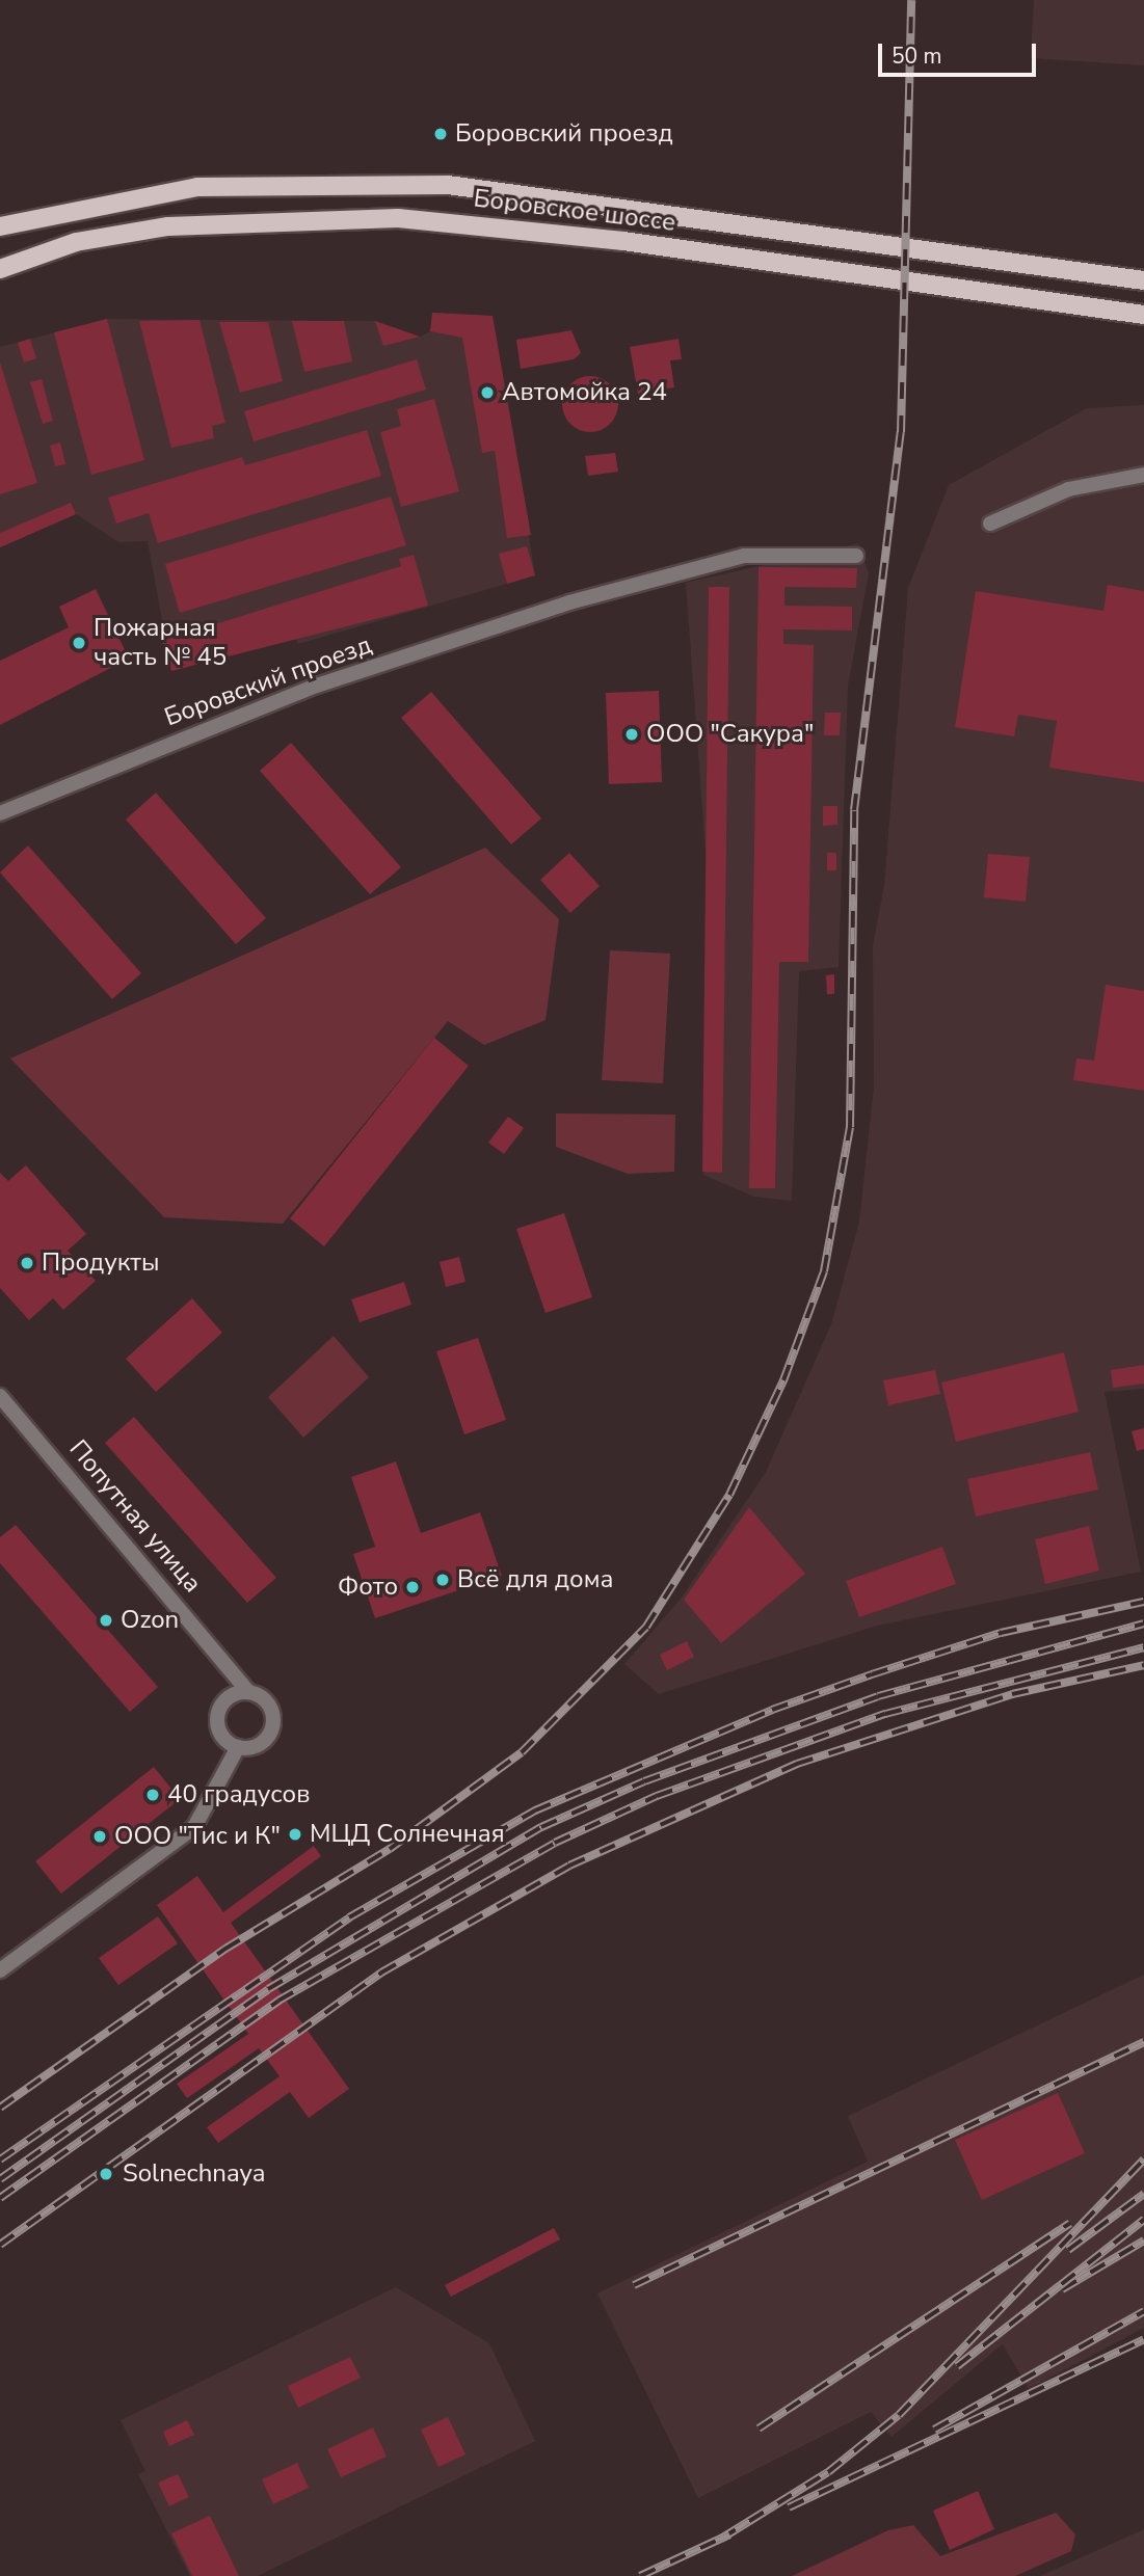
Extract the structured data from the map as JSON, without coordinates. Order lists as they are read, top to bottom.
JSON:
{
  "streets": {
    "main road": ["Боровское шоссе"],
    "street": ["Боровский проезд", "Попутная улица"]
  },
  "places": [
    "Боровский проезд",
    "Автомойка 24",
    "Пожарная часть № 45",
    "ООО \"Сакура\"",
    "Продукты",
    "Всё для дома",
    "Фото",
    "Ozon",
    "40 градусов",
    "МЦД Солнечная",
    "ООО \"Тис и К\"",
    "Solnechnaya"
  ],
  "scale_bar": "50 m"
}
